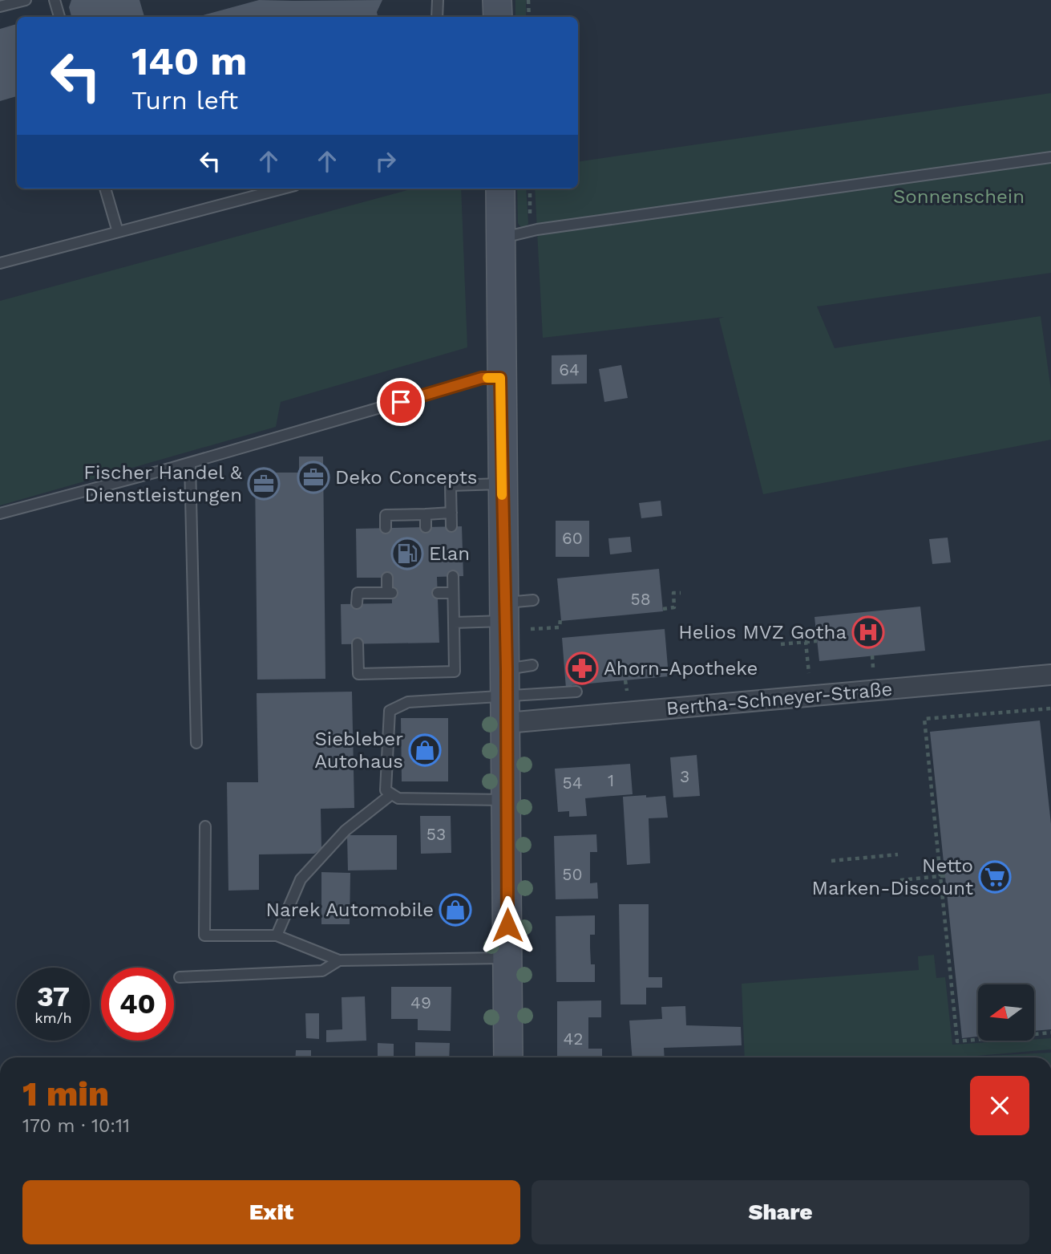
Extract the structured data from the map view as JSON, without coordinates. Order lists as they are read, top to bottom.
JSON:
{
  "streets": {
    "street": ["Bertha-Schneyer-Straße"]
  },
  "parks": ["Sonnenschein"],
  "places": {
    "office": ["Deko Concepts", "Fischer Handel & Dienstleistungen"],
    "fuel station": ["Elan"],
    "hospital": ["Helios MVZ Gotha"],
    "pharmacy": ["Ahorn-Apotheke"],
    "shop": ["Siebleber Autohaus", "Narek Automobile"],
    "supermarket": ["Netto Marken-Discount"]
  },
  "house_numbers": [
    "64",
    "60",
    "58",
    "3",
    "1",
    "54",
    "53",
    "50",
    "49",
    "42"
  ],
  "north": "left",
  "page": {
    "turn": ["140 m", "Turn left"],
    "speed": "37 km/h",
    "limit": "40",
    "heading": ["1 min", "170 m · 10:11"],
    "buttons": ["Exit", "Share"]
  }
}
